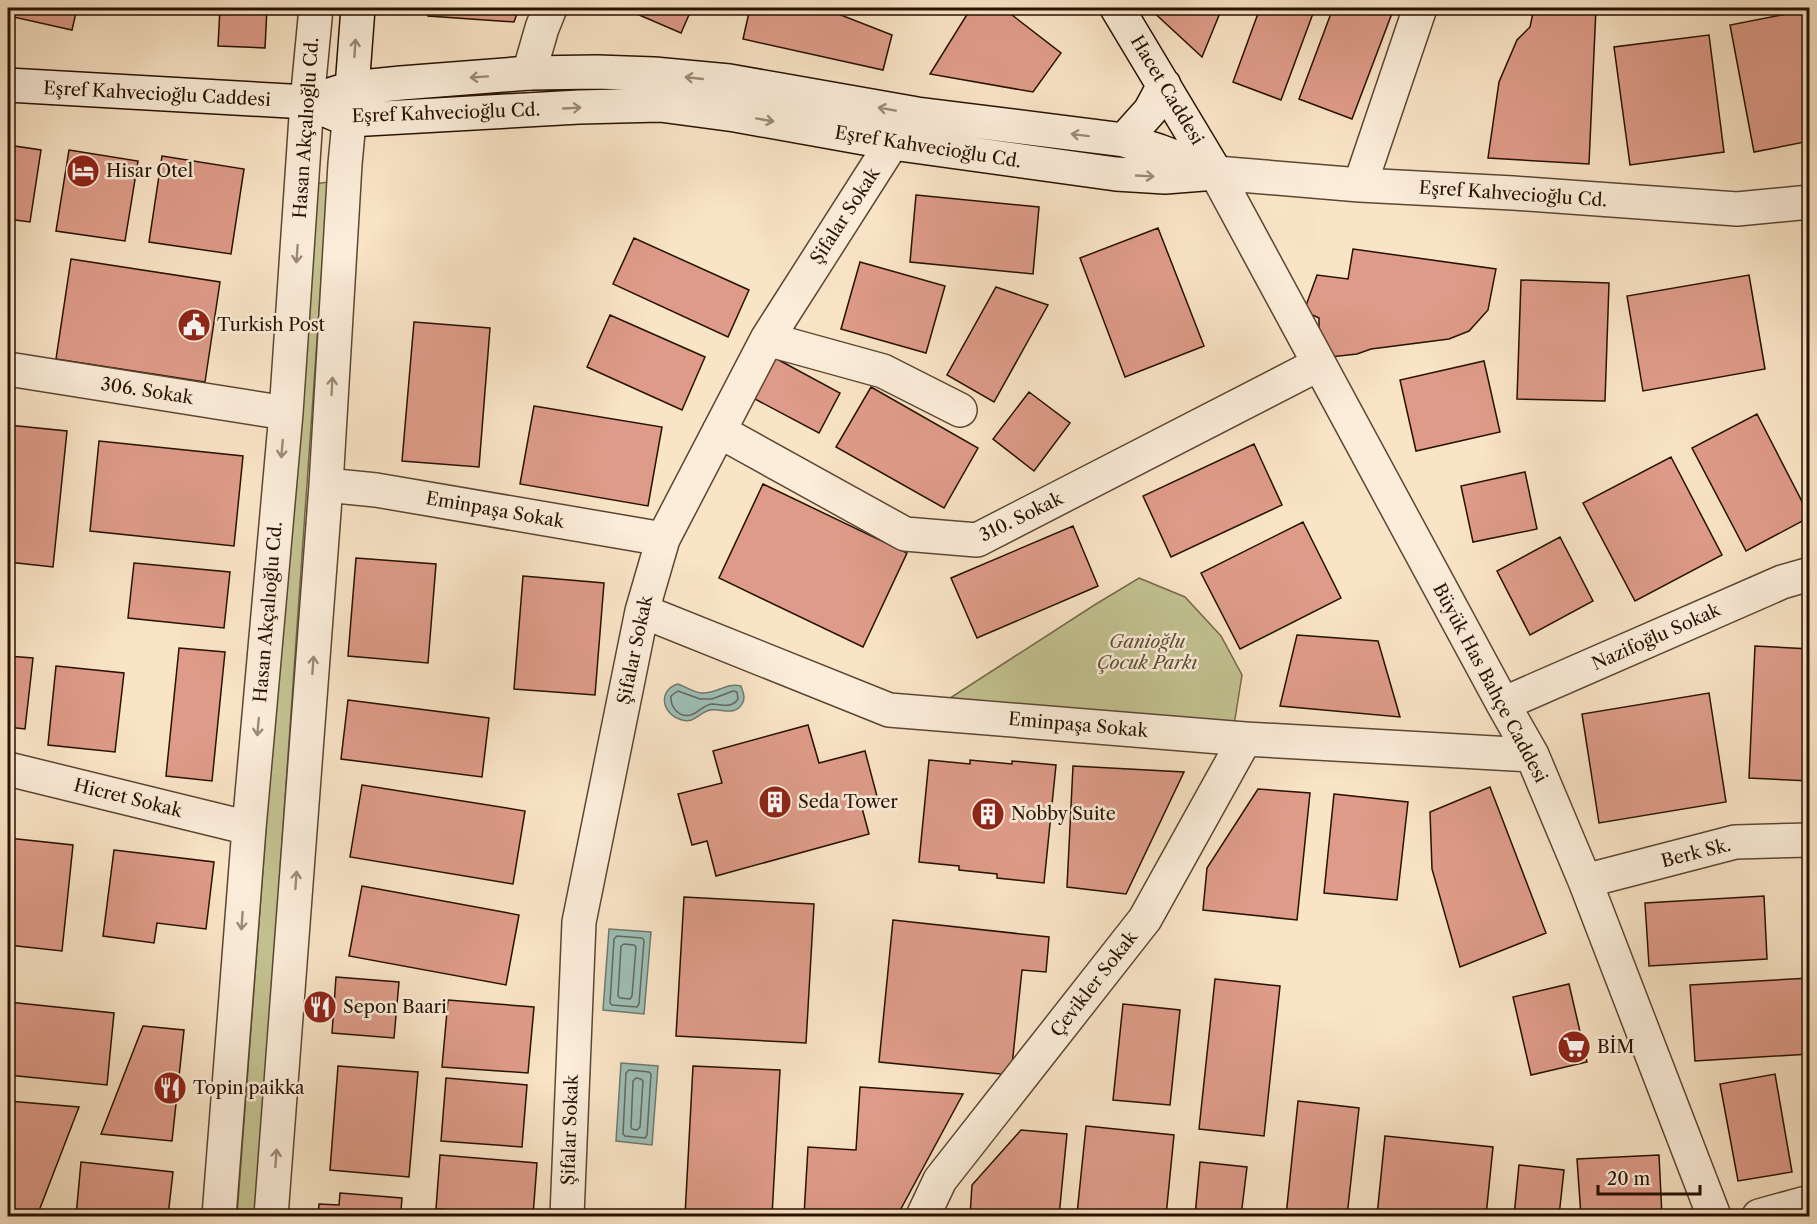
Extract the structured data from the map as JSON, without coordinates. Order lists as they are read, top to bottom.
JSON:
{
  "streets": {
    "street": [
      "Hacet Caddesi",
      "Eşref Kahvecioğlu Caddesi",
      "Eşref Kahvecioğlu Cd.",
      "Hasan Akçalıoğlu Cd.",
      "Şifalar Sokak",
      "306. Sokak",
      "Eminpaşa Sokak",
      "310. Sokak",
      "Nazifoğlu Sokak",
      "Büyük Has Bahçe Caddesi",
      "Hicret Sokak",
      "Berk Sk.",
      "Çevikler Sokak"
    ]
  },
  "crossings": [
    ["Hacet Caddesi", "Eşref Kahvecioğlu Cd."],
    ["Hacet Caddesi", "Büyük Has Bahçe Caddesi"],
    ["Eşref Kahvecioğlu Caddesi", "Eşref Kahvecioğlu Cd."],
    ["Eşref Kahvecioğlu Caddesi", "Hasan Akçalıoğlu Cd."],
    ["Eşref Kahvecioğlu Cd.", "Hasan Akçalıoğlu Cd."],
    ["Eşref Kahvecioğlu Cd.", "Şifalar Sokak"],
    ["Eşref Kahvecioğlu Cd.", "Büyük Has Bahçe Caddesi"],
    ["Hasan Akçalıoğlu Cd.", "306. Sokak"],
    ["Hasan Akçalıoğlu Cd.", "Hicret Sokak"],
    ["Şifalar Sokak", "Eminpaşa Sokak"],
    ["Şifalar Sokak", "310. Sokak"],
    ["Eminpaşa Sokak", "Büyük Has Bahçe Caddesi"],
    ["Eminpaşa Sokak", "Çevikler Sokak"],
    ["310. Sokak", "Büyük Has Bahçe Caddesi"],
    ["Nazifoğlu Sokak", "Büyük Has Bahçe Caddesi"],
    ["Büyük Has Bahçe Caddesi", "Berk Sk."]
  ],
  "parks": ["Ganioğlu Çocuk Parkı"],
  "places": {
    "hotel": ["Hisar Otel"],
    "public building": ["Turkish Post"],
    "building": ["Seda Tower", "Nobby Suite"],
    "restaurant": ["Sepon Baari", "Topin paikka"],
    "supermarket": ["BİM"]
  },
  "scale_bar": "20 m"
}
